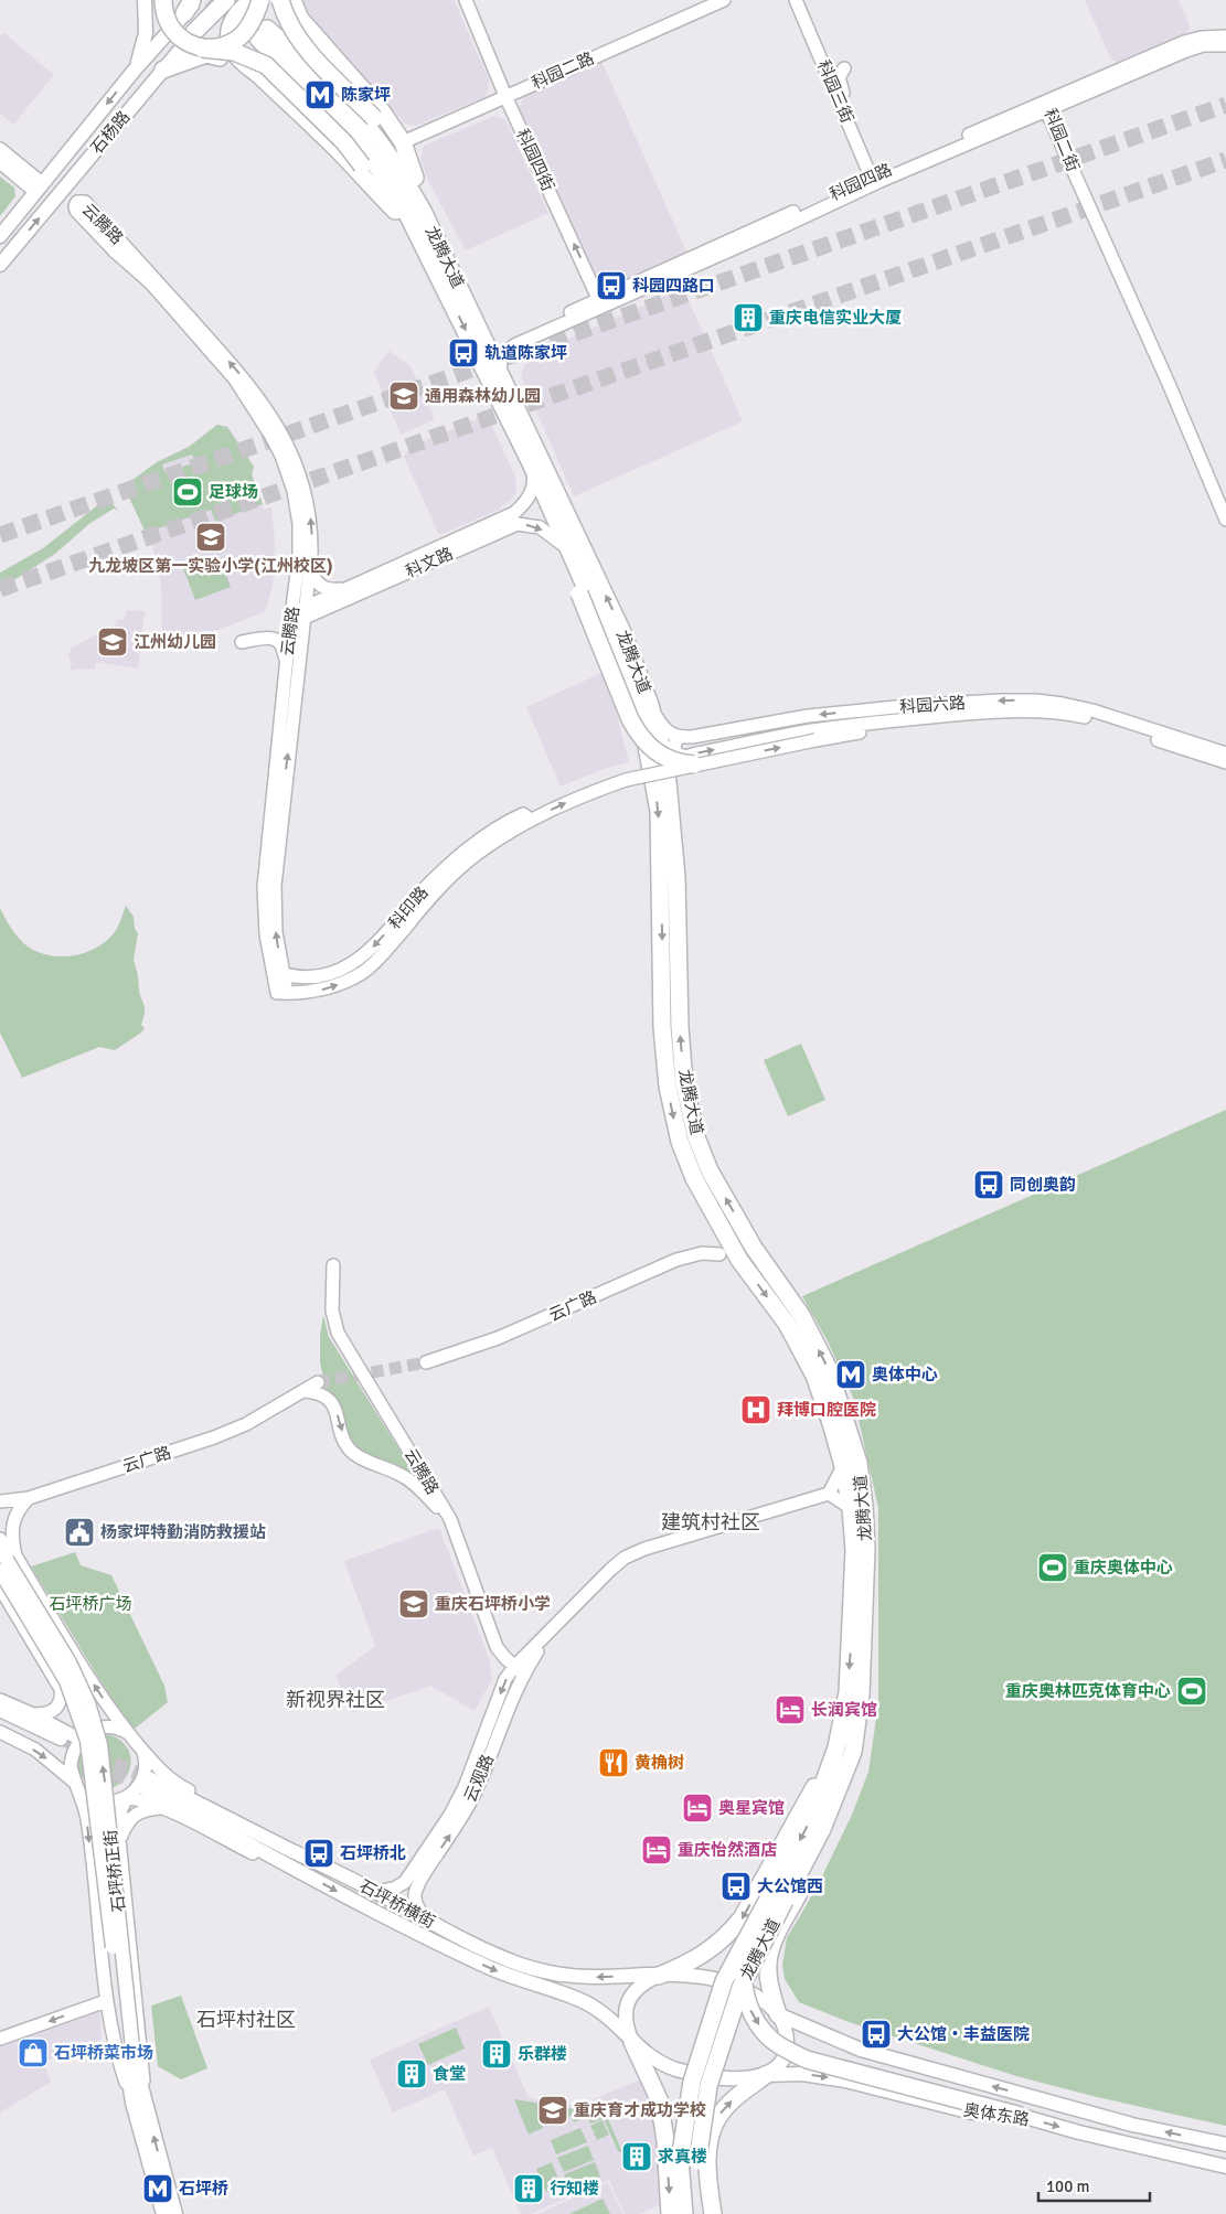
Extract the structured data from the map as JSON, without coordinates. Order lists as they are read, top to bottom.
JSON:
{
  "streets": {
    "highway": ["龙腾大道"],
    "main road": [
      "石杨路",
      "石坪桥正街",
      "石坪桥横街",
      "奥体东路"
    ],
    "street": [
      "科园二路",
      "科园三街",
      "科园二街",
      "科园四街",
      "科园四路",
      "云腾路",
      "科文路",
      "科园六路",
      "科印路",
      "云广路",
      "云观路"
    ]
  },
  "crossings": [
    ["科园二路", "科园四街"],
    ["科园三街", "科园四路"],
    ["科园二街", "科园四路"],
    ["科园四街", "科园四路"],
    ["科园四路", "龙腾大道"],
    ["云腾路", "科文路"],
    ["云腾路", "科印路"],
    ["云腾路", "云观路"],
    ["龙腾大道", "科文路"],
    ["龙腾大道", "云广路"],
    ["科园六路", "科印路"],
    ["石坪桥横街", "奥体东路"]
  ],
  "one_way": ["科园四街", "科文路"],
  "districts": ["建筑村社区", "新视界社区", "石坪村社区"],
  "parks": ["石坪桥广场"],
  "places": {
    "metro station": ["陈家坪", "奥体中心", "石坪桥"],
    "bus stop": [
      "科园四路口",
      "轨道陈家坪",
      "同创奥韵",
      "石坪桥北",
      "大公馆西",
      "大公馆‧丰益医院"
    ],
    "building": [
      "重庆电信实业大厦",
      "乐群楼",
      "食堂",
      "求真楼",
      "行知楼"
    ],
    "school or university": [
      "通用森林幼儿园",
      "九龙坡区第一实验小学(江州校区)",
      "江州幼儿园",
      "重庆石坪桥小学",
      "重庆育才成功学校"
    ],
    "sports": ["足球场", "重庆奥体中心", "重庆奥林匹克体育中心"],
    "hospital": ["拜博口腔医院"],
    "public building": ["杨家坪特勤消防救援站"],
    "hotel": ["长润宾馆", "奥星宾馆", "重庆怡然酒店"],
    "restaurant": ["黄桷树"],
    "shop": ["石坪桥菜市场"]
  },
  "scale_bar": "100 m"
}
